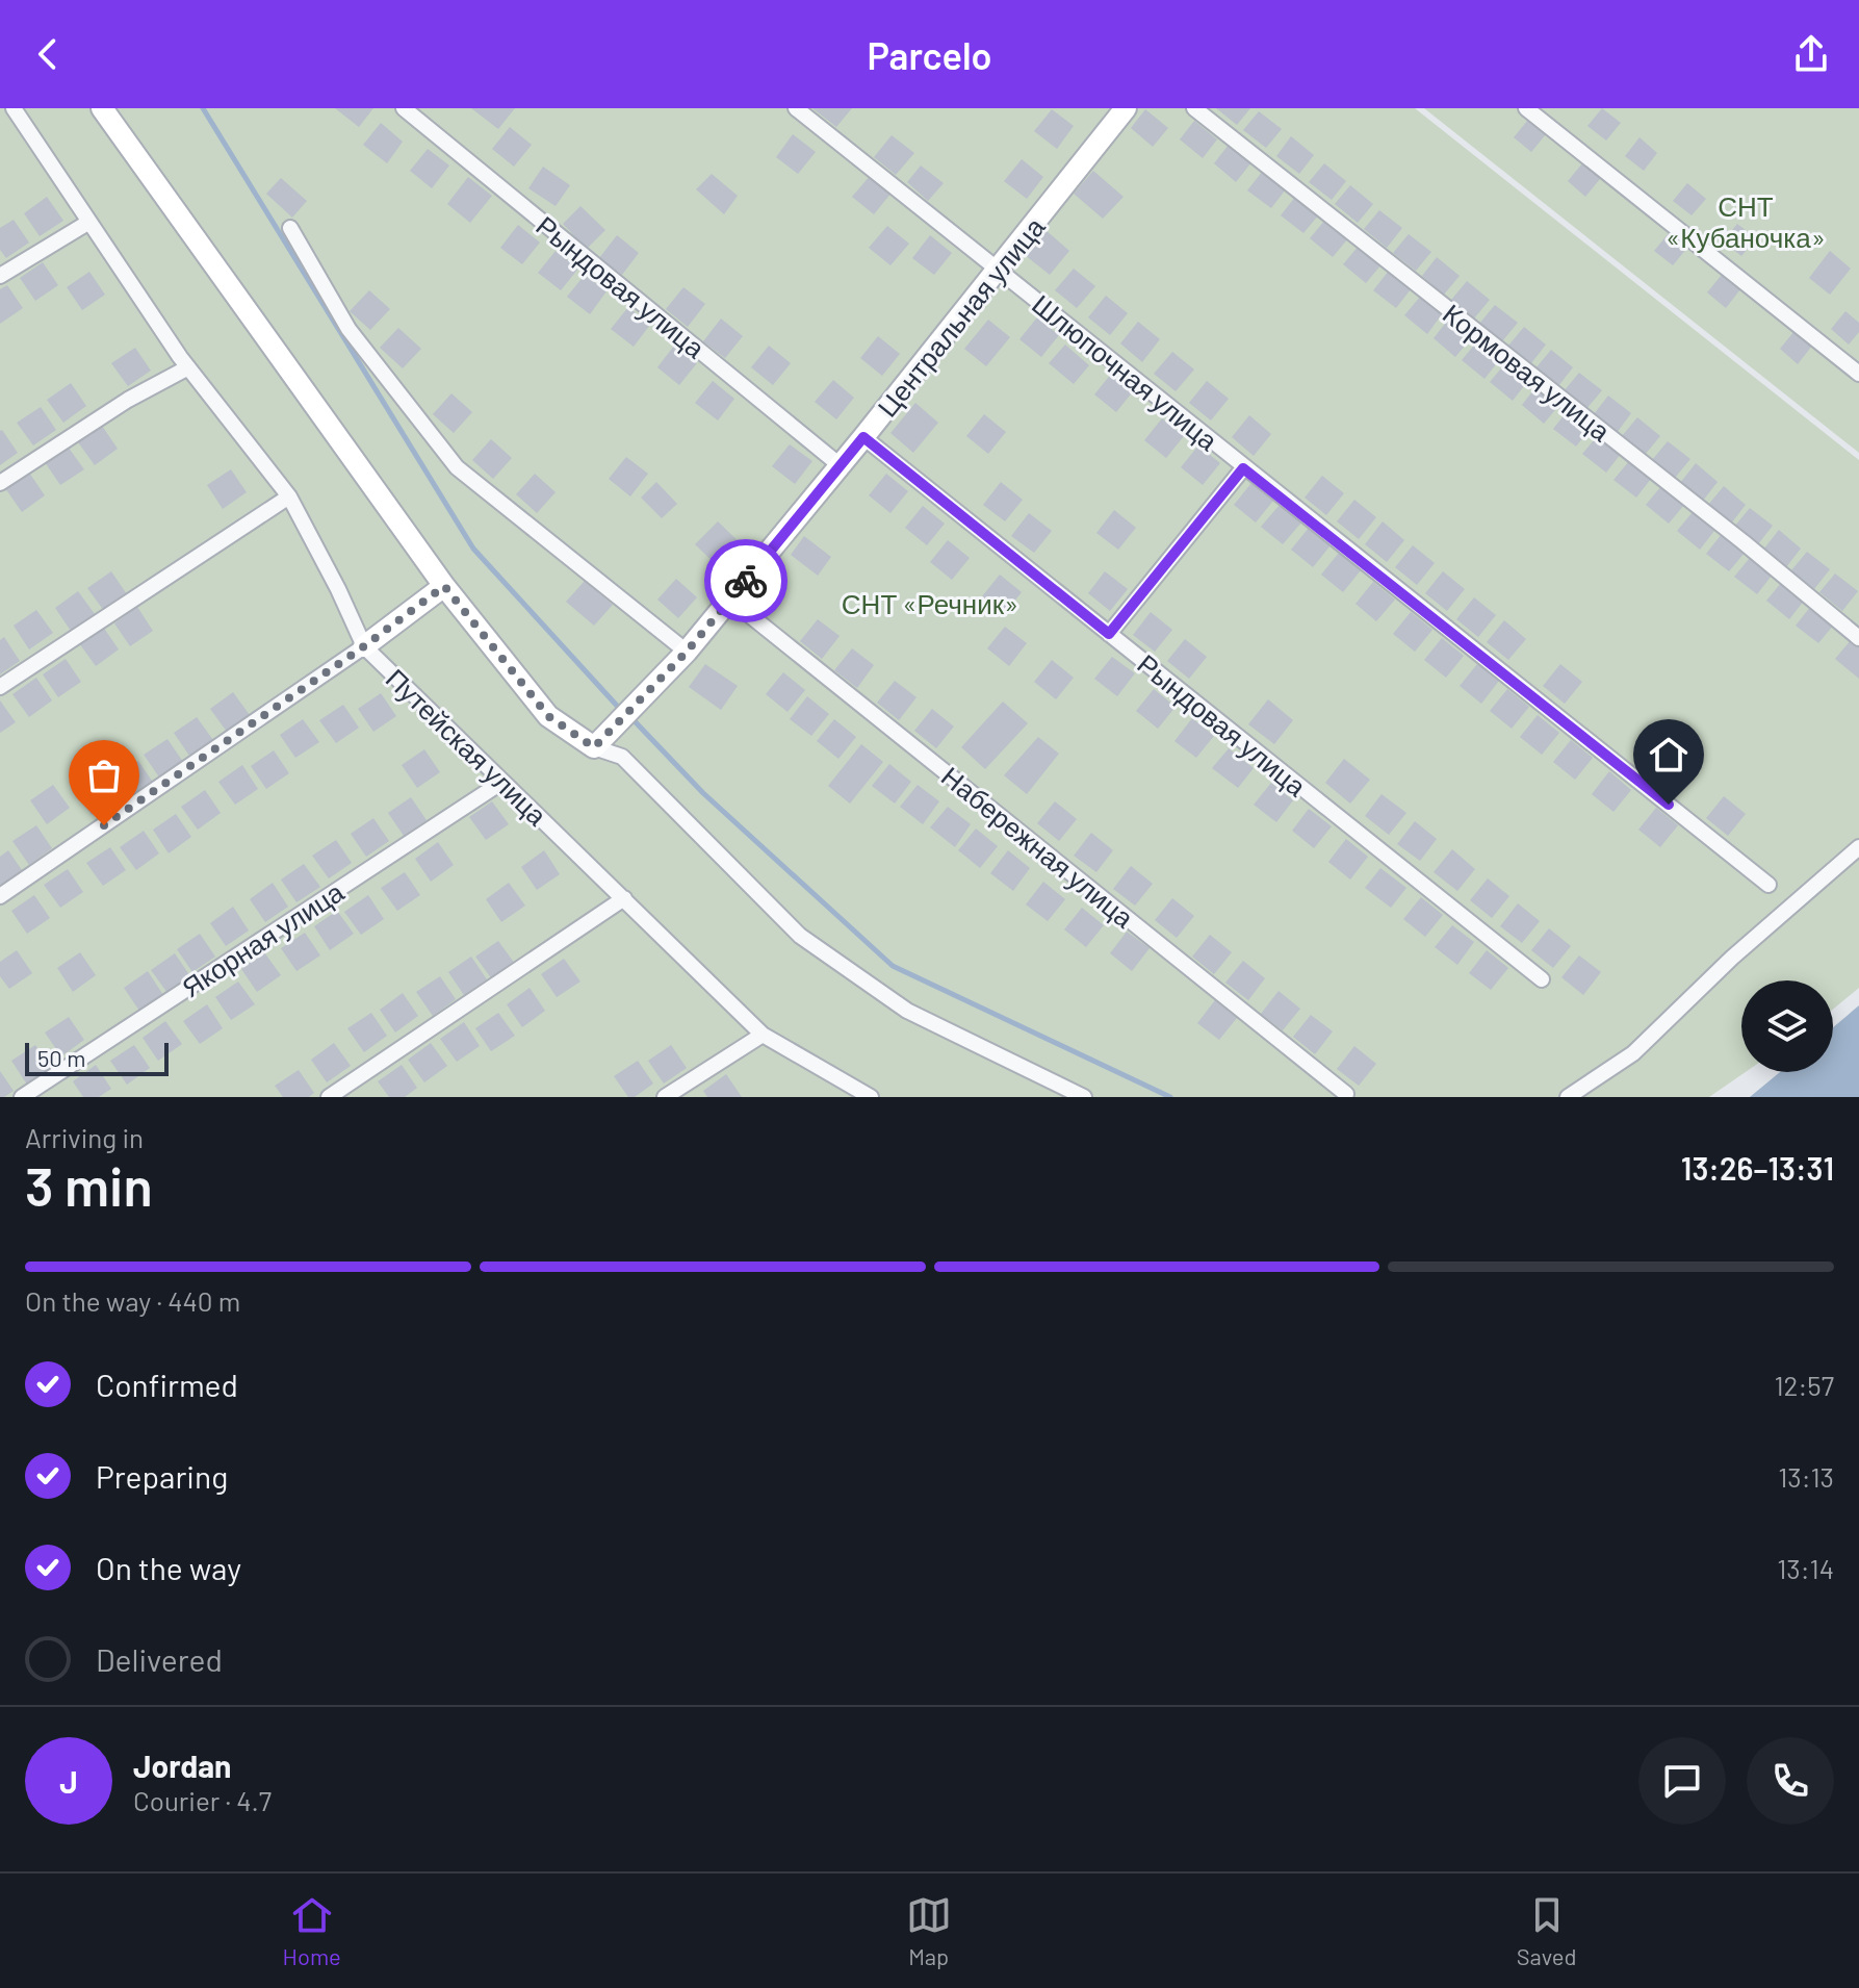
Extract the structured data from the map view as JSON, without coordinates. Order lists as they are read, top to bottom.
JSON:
{
  "streets": {
    "street": [
      "Рындовая улица",
      "Центральная улица",
      "Шлюпочная улица",
      "Кормовая улица",
      "Путейская улица",
      "Набережная улица",
      "Якорная улица"
    ]
  },
  "crossings": [
    ["Рындовая улица", "Центральная улица"],
    ["Центральная улица", "Шлюпочная улица"],
    ["Центральная улица", "Набережная улица"],
    ["Путейская улица", "Якорная улица"]
  ],
  "parks": ["СНТ «Кубаночка»", "СНТ «Речник»"],
  "scale_bar": "50 m",
  "page": {
    "header": "Parcelo",
    "scale": "50 m",
    "heading": ["3 min", "Arriving in", "13:26–13:31"],
    "panel": ["Jordan", "Courier · 4.7"],
    "bar": "On the way · 440 m",
    "list": [
      ["Confirmed", "12:57"],
      ["Preparing", "13:13"],
      ["On the way", "13:14"],
      "Delivered"
    ],
    "round": "J",
    "tabs": ["Home", "Map", "Saved"]
  }
}
